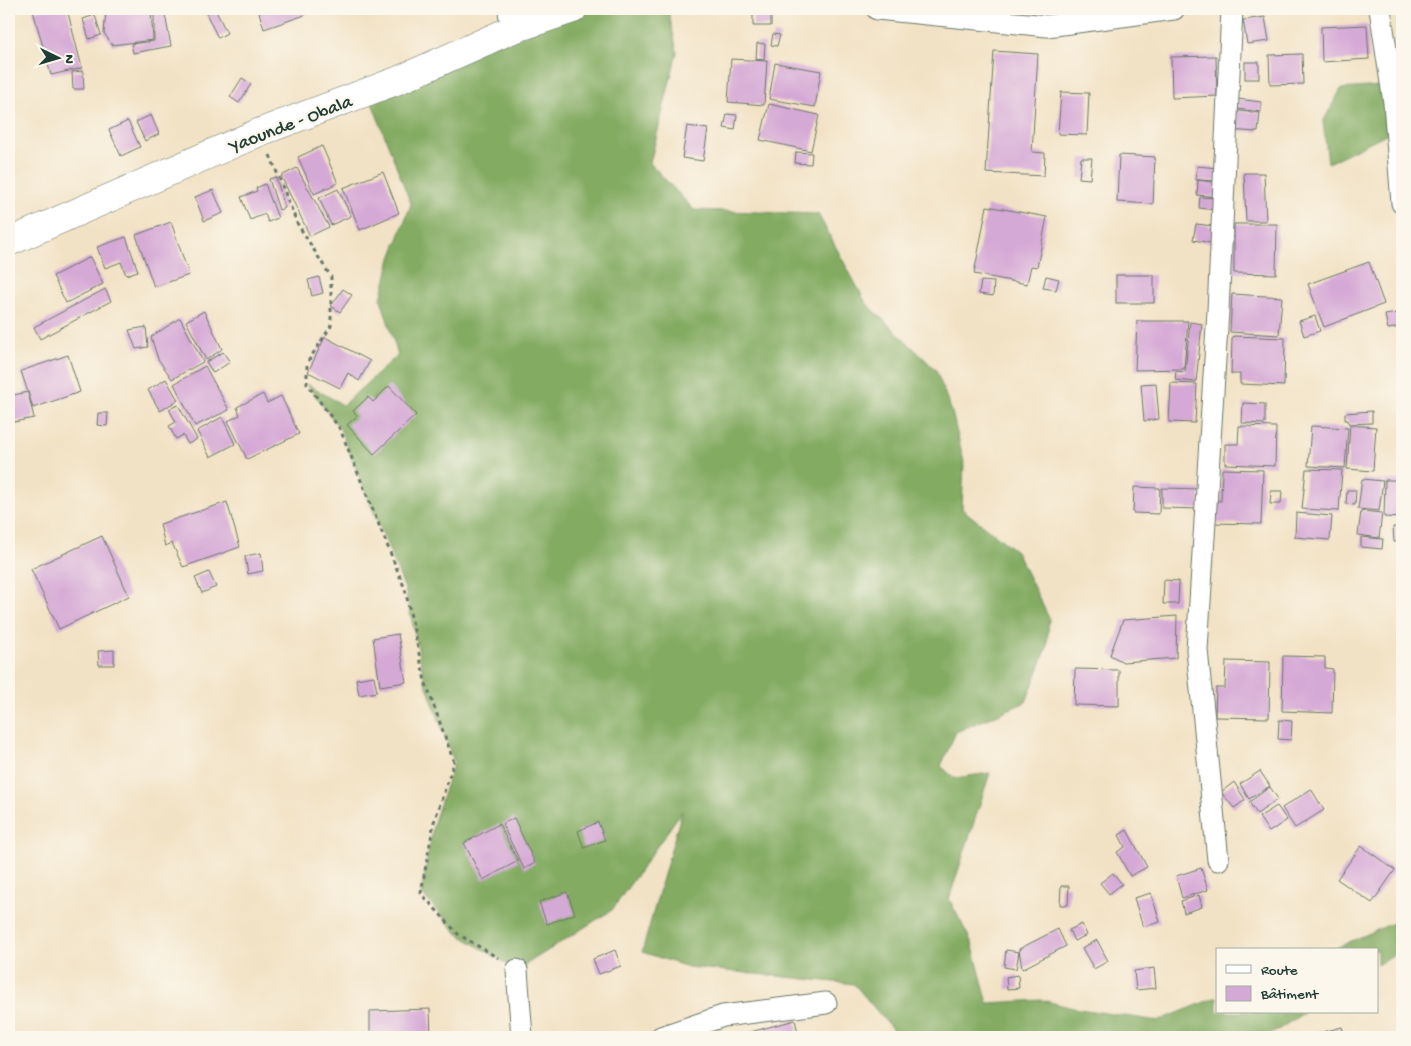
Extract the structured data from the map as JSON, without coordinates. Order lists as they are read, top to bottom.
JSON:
{
  "streets": {
    "highway": ["Yaounde - Obala"]
  },
  "legend": ["Route", "Bâtiment"],
  "north": "right"
}
